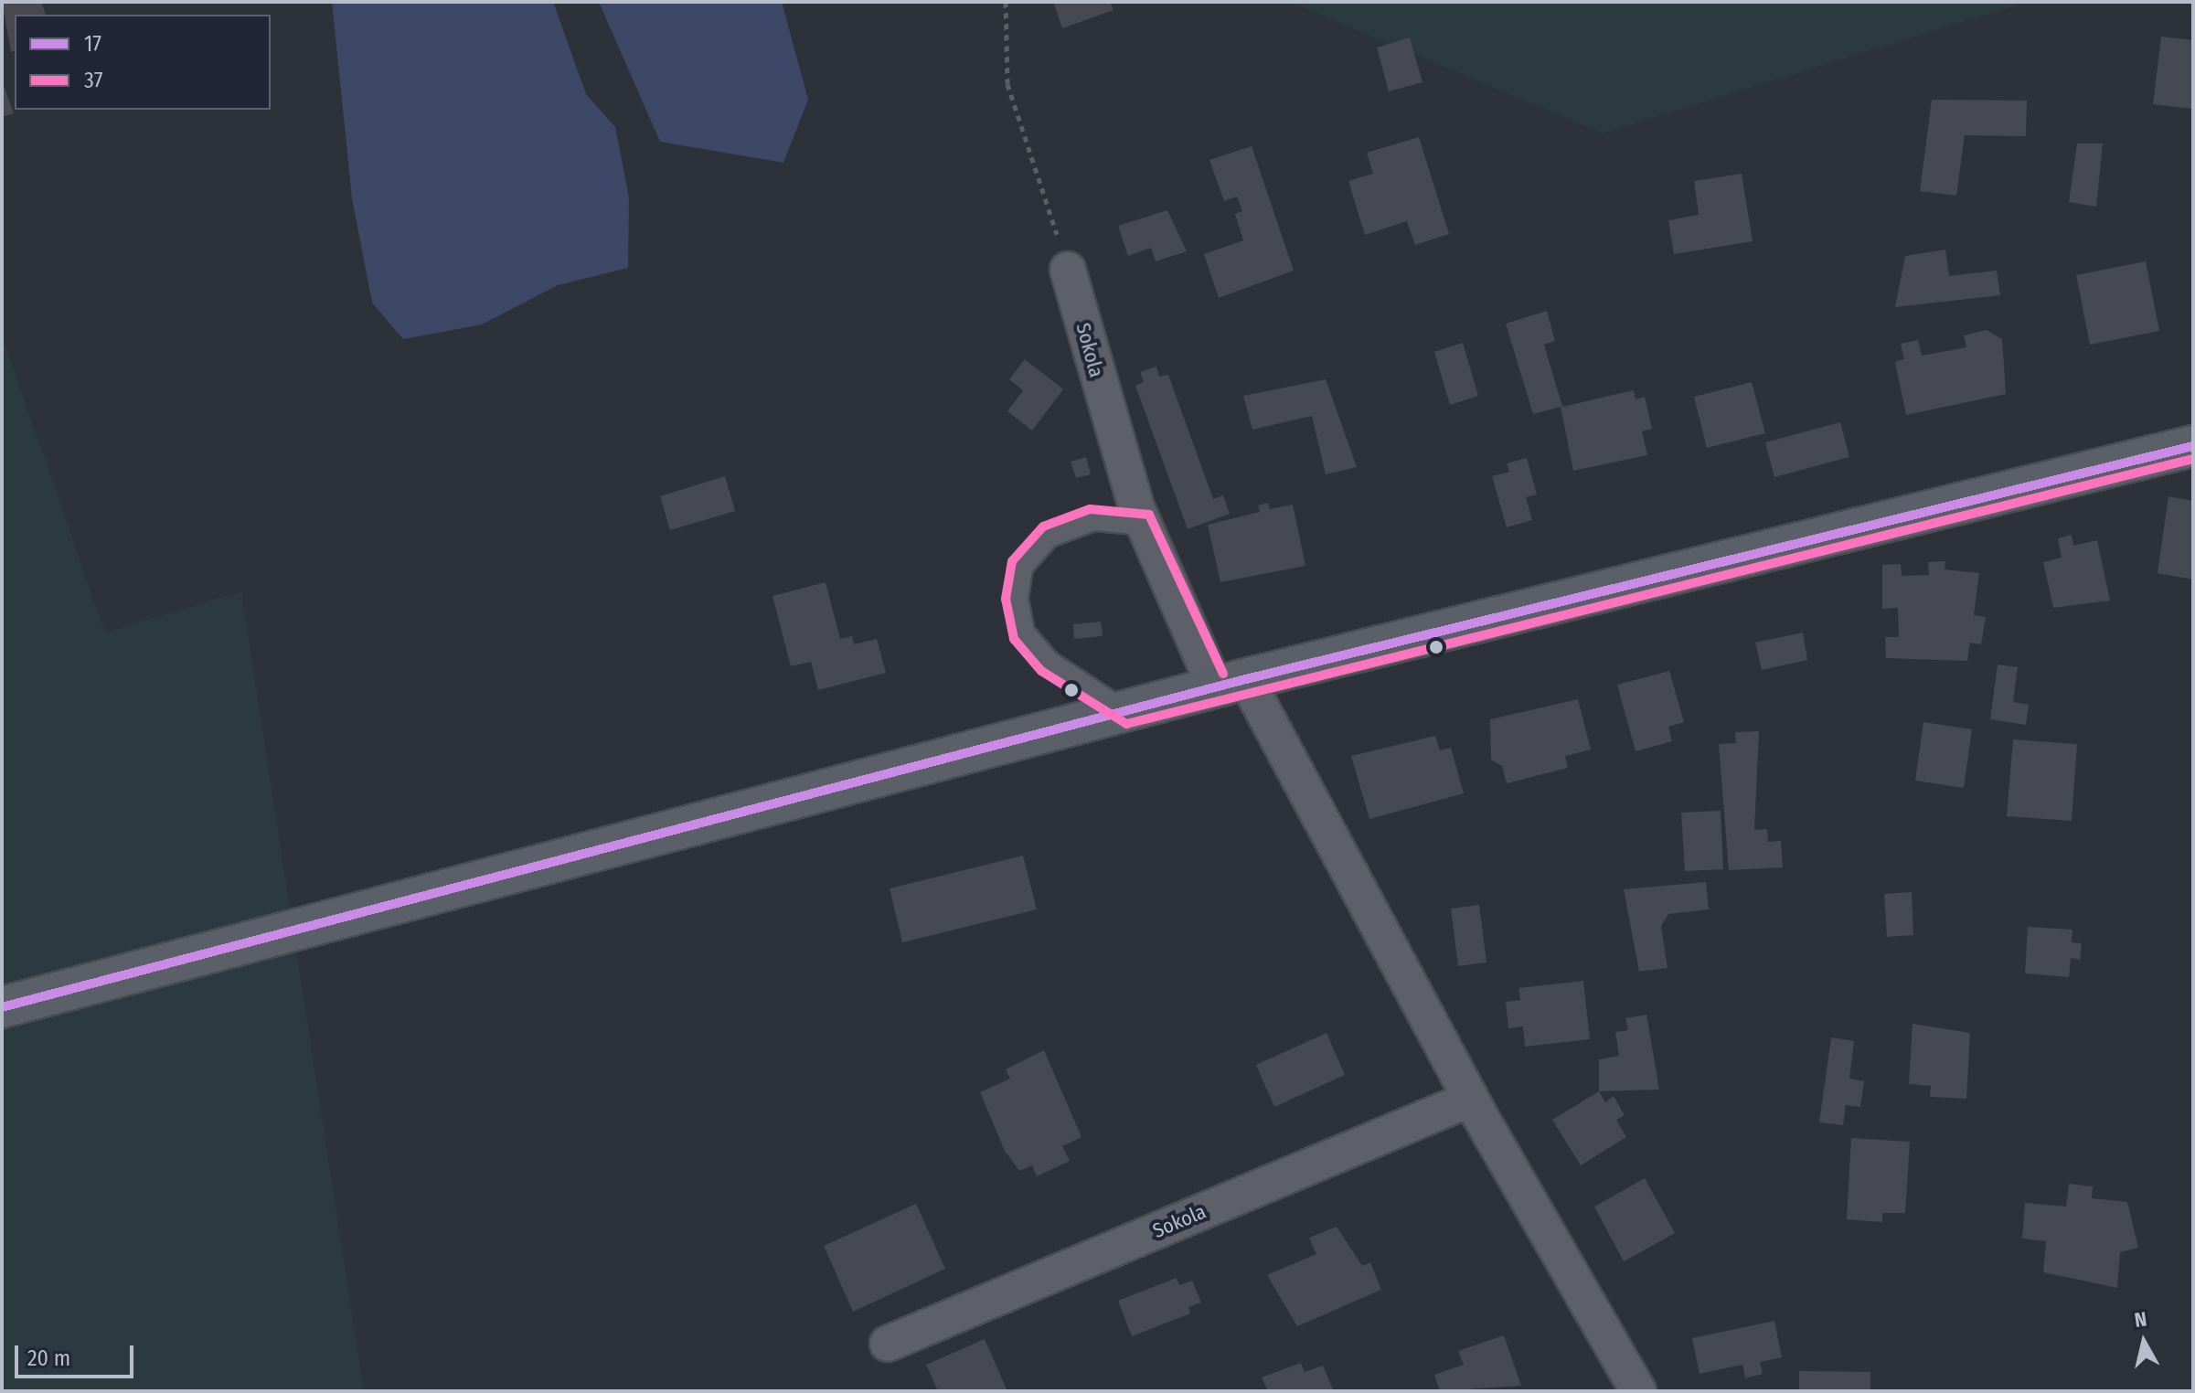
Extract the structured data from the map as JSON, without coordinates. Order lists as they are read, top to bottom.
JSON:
{
  "streets": {
    "street": ["Sokola"]
  },
  "lines": ["transit line 17", "transit line 37"],
  "legend": ["17", "37"],
  "scale_bar": "20 m",
  "north": "top"
}
